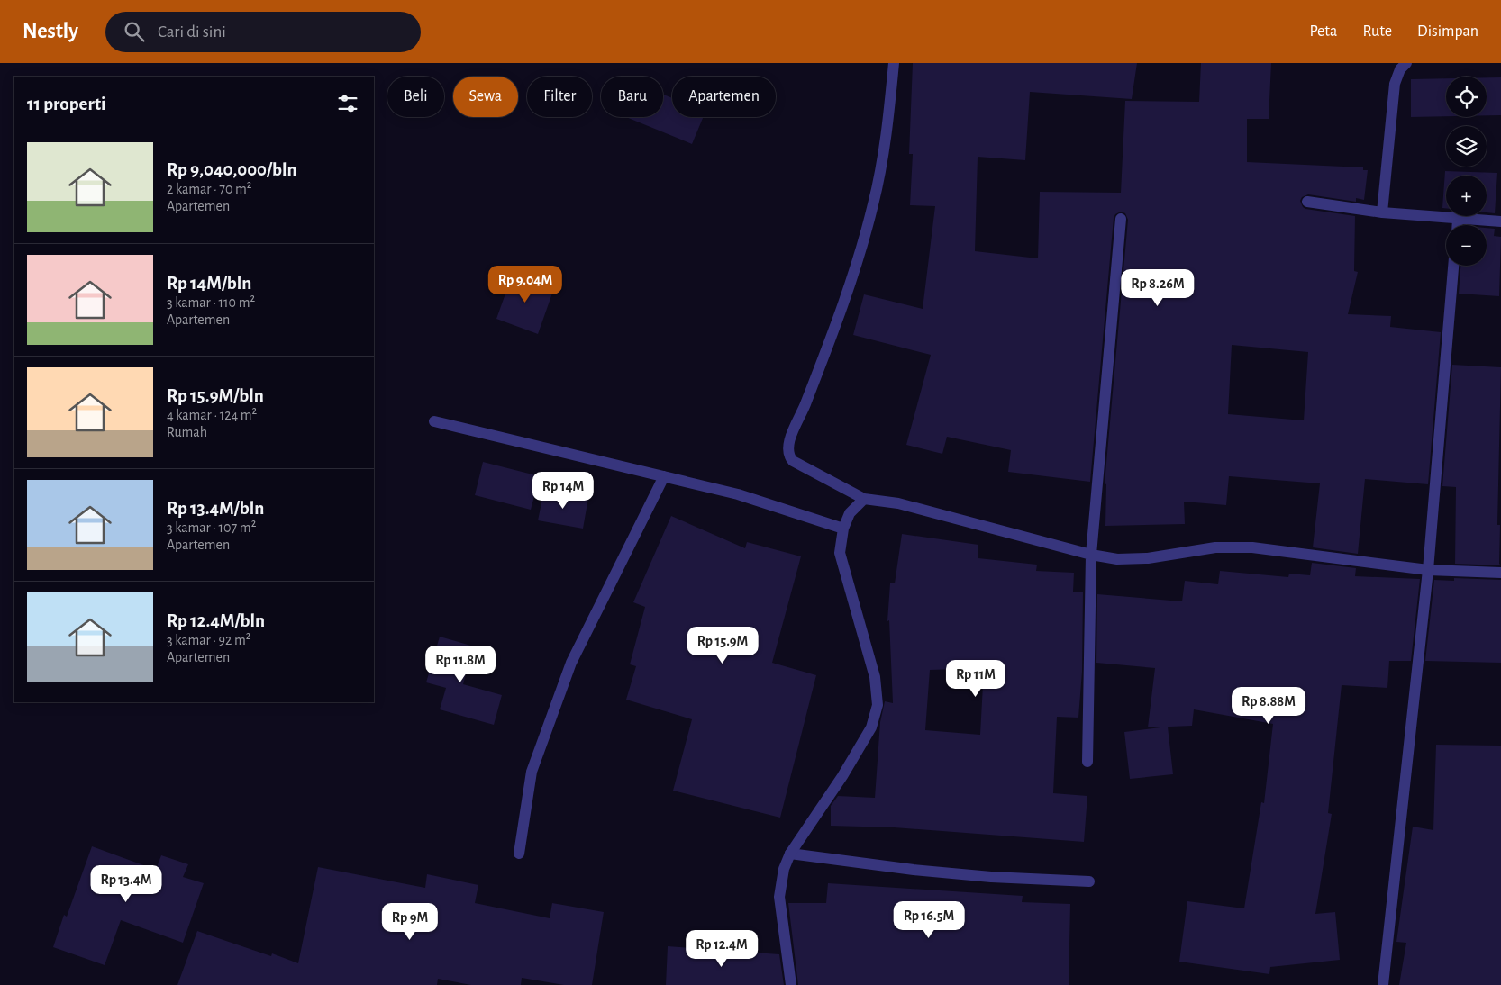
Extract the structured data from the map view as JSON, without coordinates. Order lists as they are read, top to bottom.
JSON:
{
  "page": {
    "header": "Nestly",
    "search": "Cari di sini",
    "nav": ["Peta", "Rute", "Disimpan"],
    "map_buttons": ["+", "−"],
    "chip": [
      "Beli",
      "Sewa",
      "Filter",
      "Baru",
      "Apartemen"
    ],
    "heading": "11 properti",
    "list": [
      {
        "name": "Rp 9,040,000/bln",
        "note": "2 kamar · 70 m² · Apartemen"
      },
      {
        "name": "Rp 14M/bln",
        "note": "3 kamar · 110 m² · Apartemen"
      },
      {
        "name": "Rp 15.9M/bln",
        "note": "4 kamar · 124 m² · Rumah"
      },
      {
        "name": "Rp 13.4M/bln",
        "note": "3 kamar · 107 m² · Apartemen"
      },
      {
        "name": "Rp 12.4M/bln",
        "note": "3 kamar · 92 m² · Apartemen"
      }
    ],
    "price": [
      "Rp 9.04M",
      "Rp 8.26M",
      "Rp 14M",
      "Rp 15.9M",
      "Rp 11.8M",
      "Rp 11M",
      "Rp 8.88M",
      "Rp 13.4M",
      "Rp 16.5M",
      "Rp 9M",
      "Rp 12.4M"
    ]
  }
}
